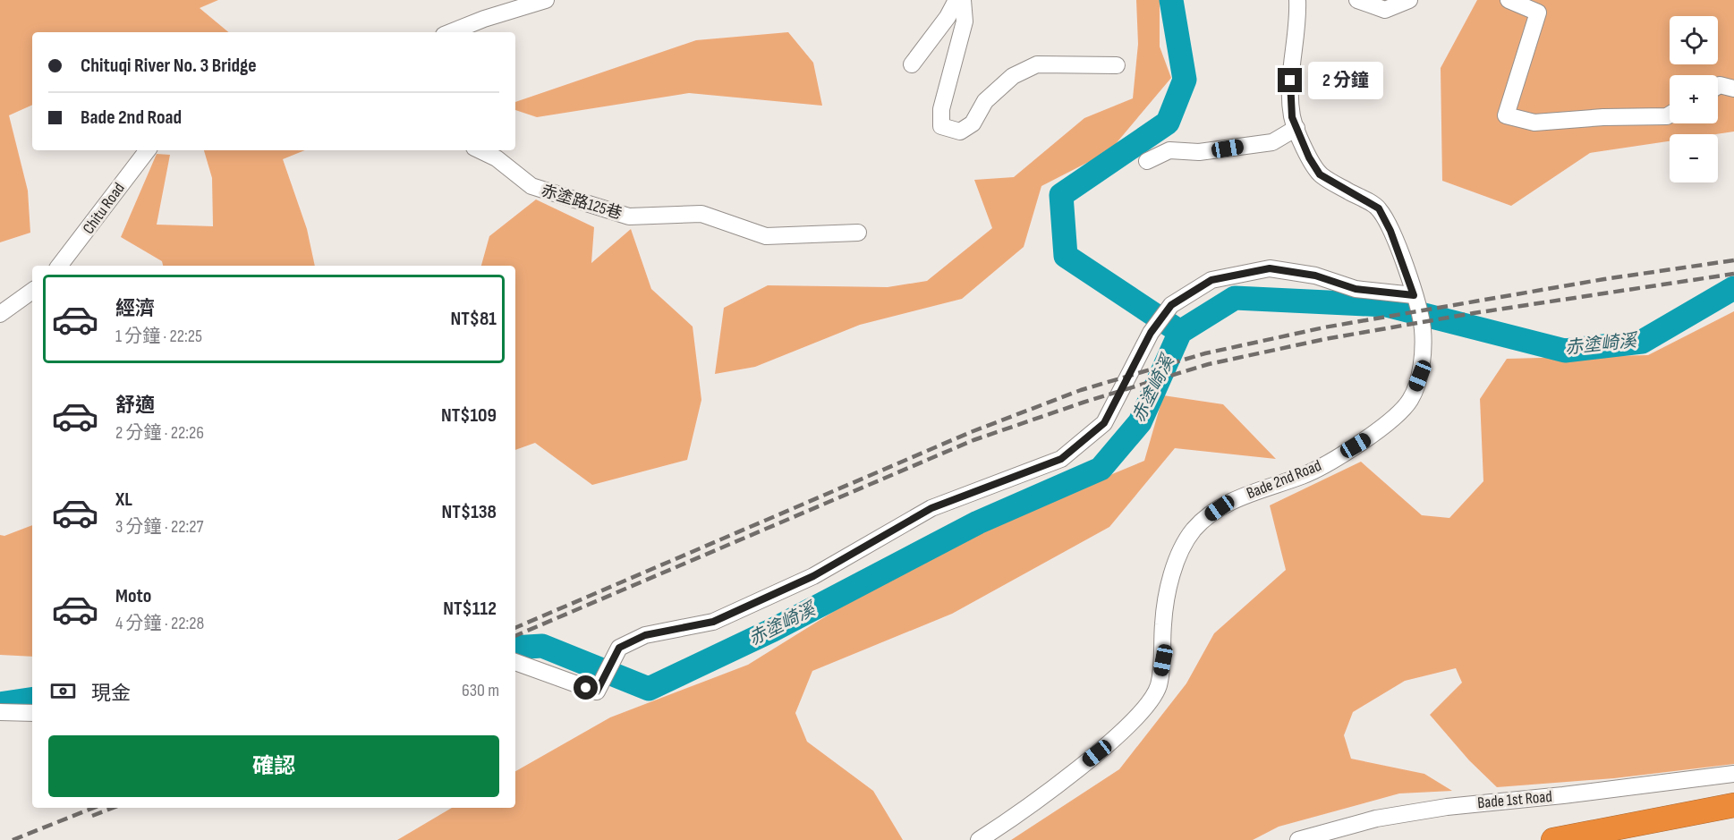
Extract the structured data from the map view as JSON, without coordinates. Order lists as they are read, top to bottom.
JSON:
{
  "streets": {
    "street": [
      "赤塗路125巷",
      "Chitu Road",
      "Bade 2nd Road",
      "Bade 1st Road"
    ]
  },
  "water": ["赤塗崎溪"],
  "page": {
    "map_buttons": ["+", "−"],
    "banner": ["Chituqi River No. 3 Bridge", "Bade 2nd Road"],
    "bubble": "2 分鐘",
    "list": [
      {
        "name": "經濟",
        "note": "1 分鐘 · 22:25",
        "value": "NT$81"
      },
      {
        "name": "舒適",
        "note": "2 分鐘 · 22:26",
        "value": "NT$109"
      },
      {
        "name": "XL",
        "note": "3 分鐘 · 22:27",
        "value": "NT$138"
      },
      {
        "name": "Moto",
        "note": "4 分鐘 · 22:28",
        "value": "NT$112"
      }
    ],
    "pay": ["現金", "630 m"],
    "buttons": "確認"
  }
}
